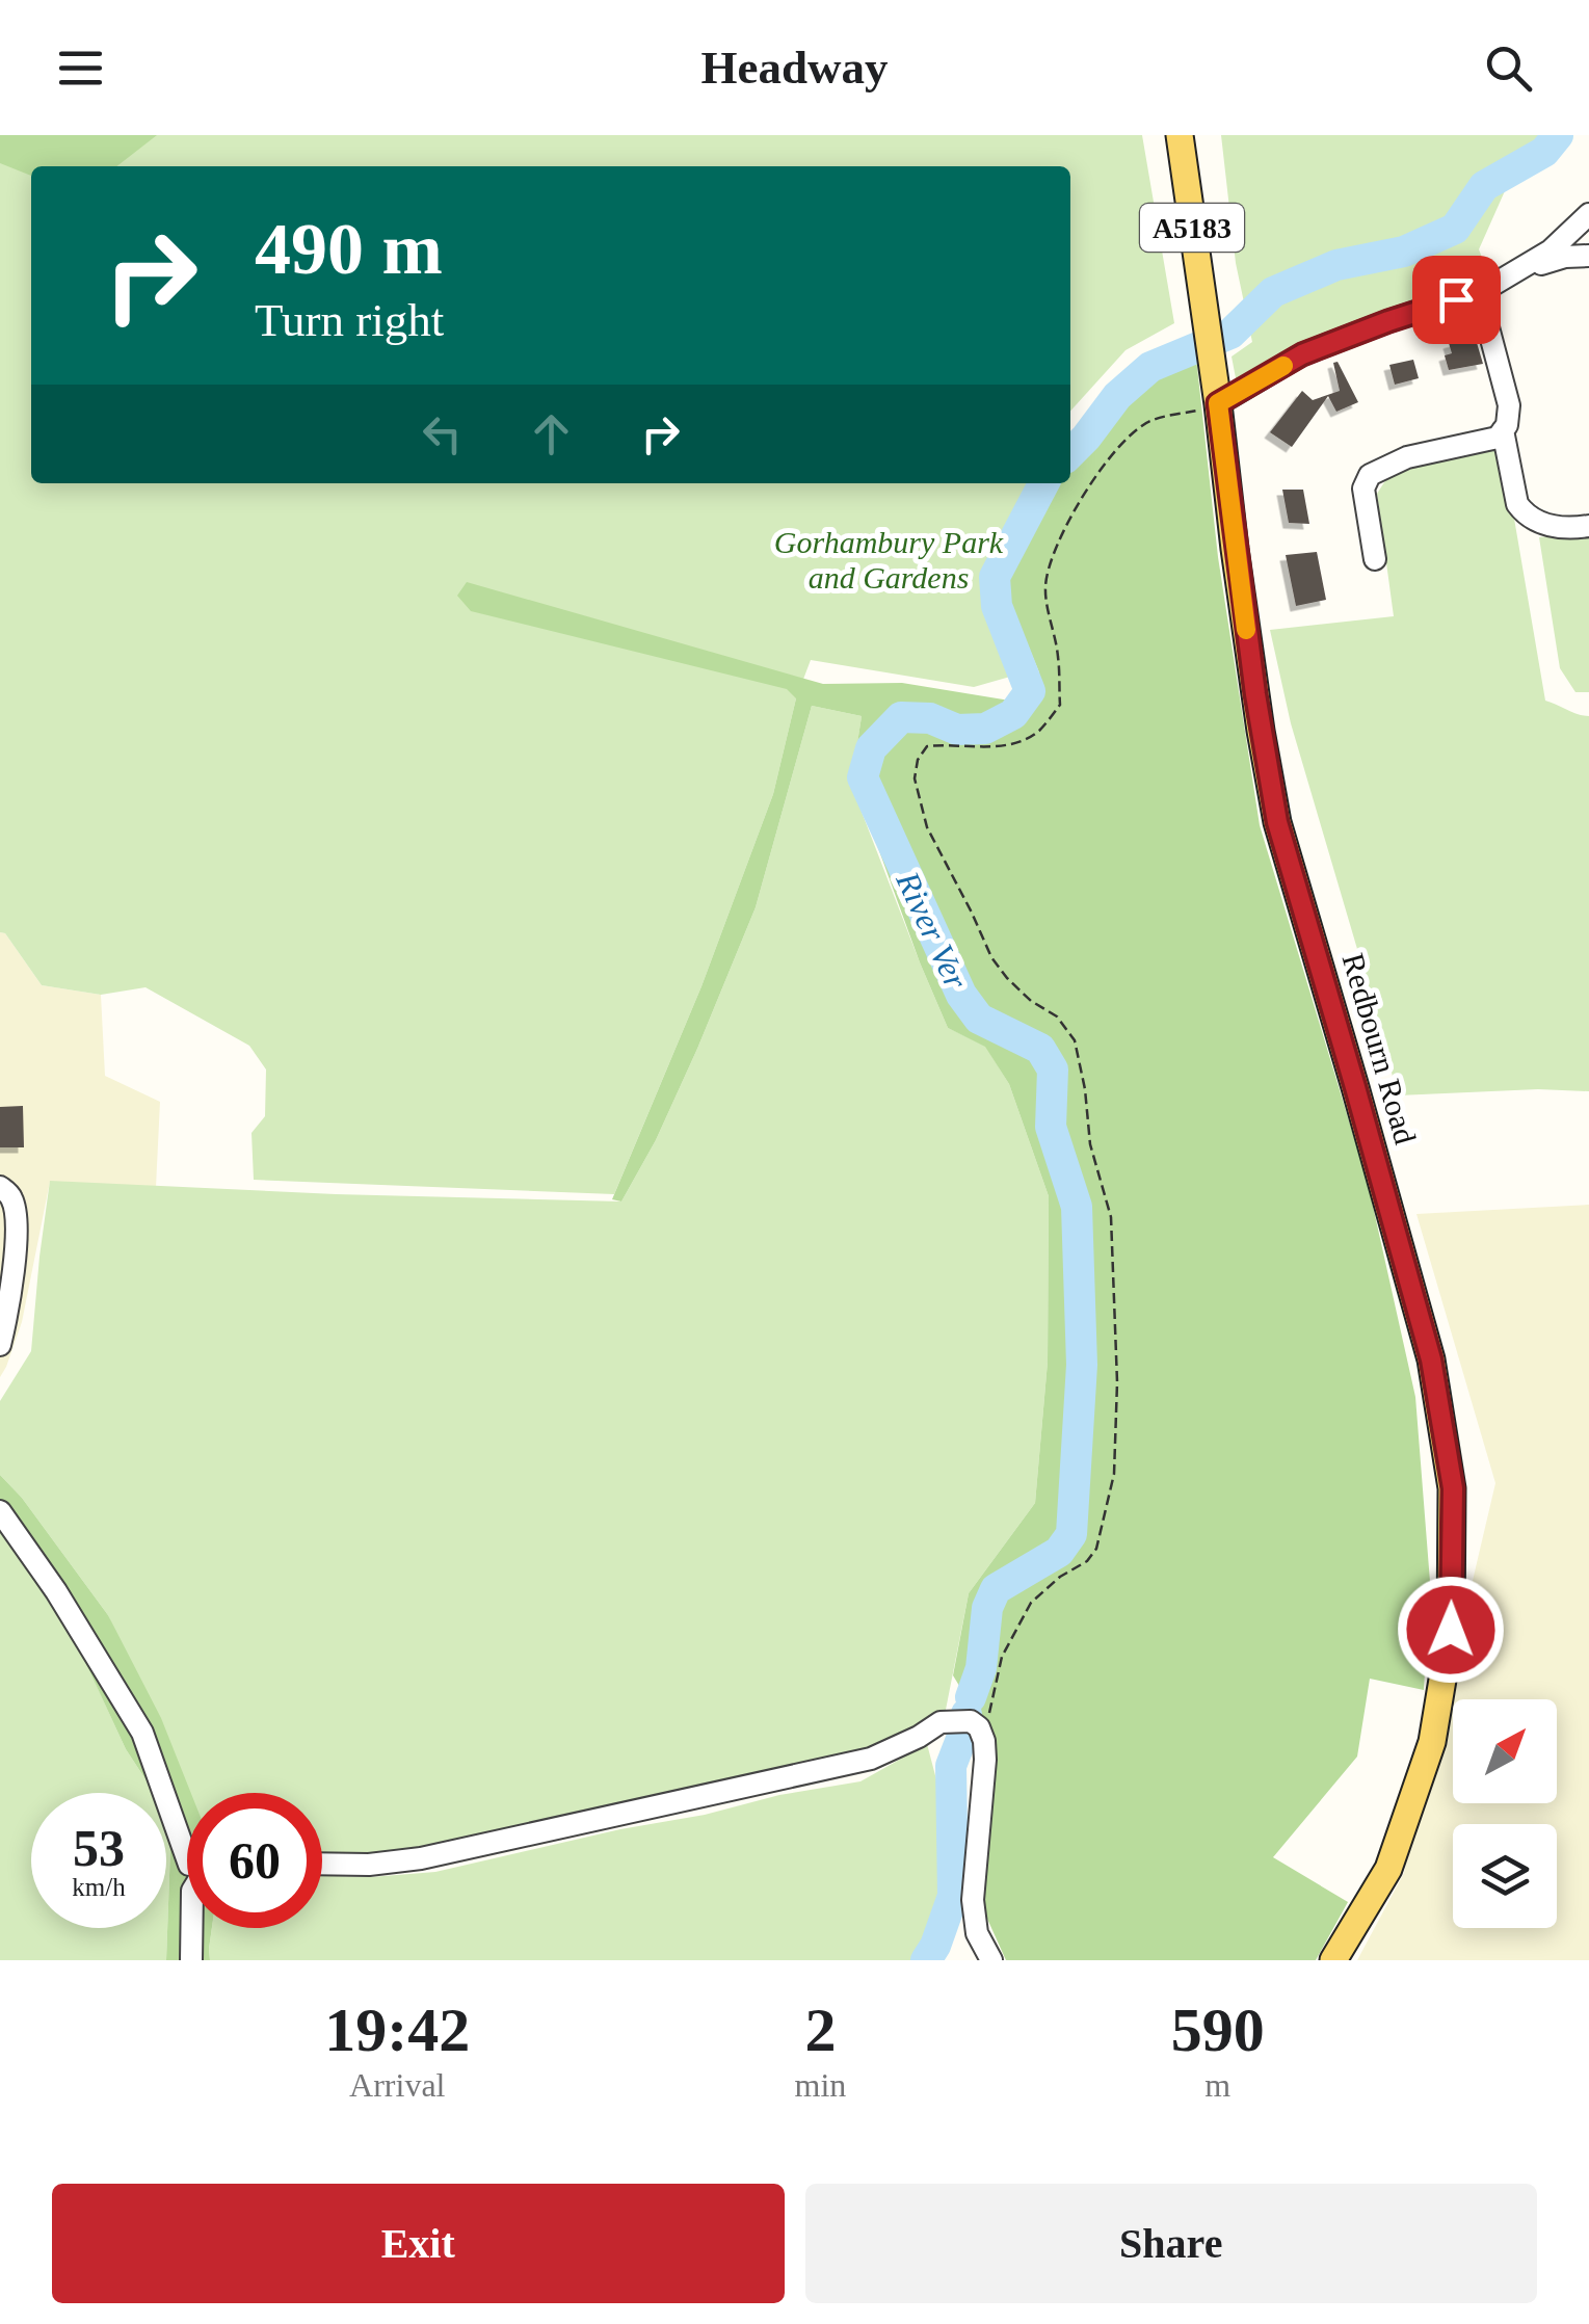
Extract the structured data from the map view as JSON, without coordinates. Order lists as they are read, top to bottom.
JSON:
{
  "streets": {
    "main road": ["A5183", "Redbourn Road"]
  },
  "water": ["River Ver"],
  "parks": ["Gorhambury Park and Gardens"],
  "north": "top right",
  "page": {
    "header": "Headway",
    "turn": ["490 m", "Turn right"],
    "speed": "53 km/h",
    "limit": "60",
    "eta": [
      "19:42",
      "Arrival",
      "2",
      "min",
      "590",
      "m"
    ],
    "buttons": ["Exit", "Share"]
  }
}
